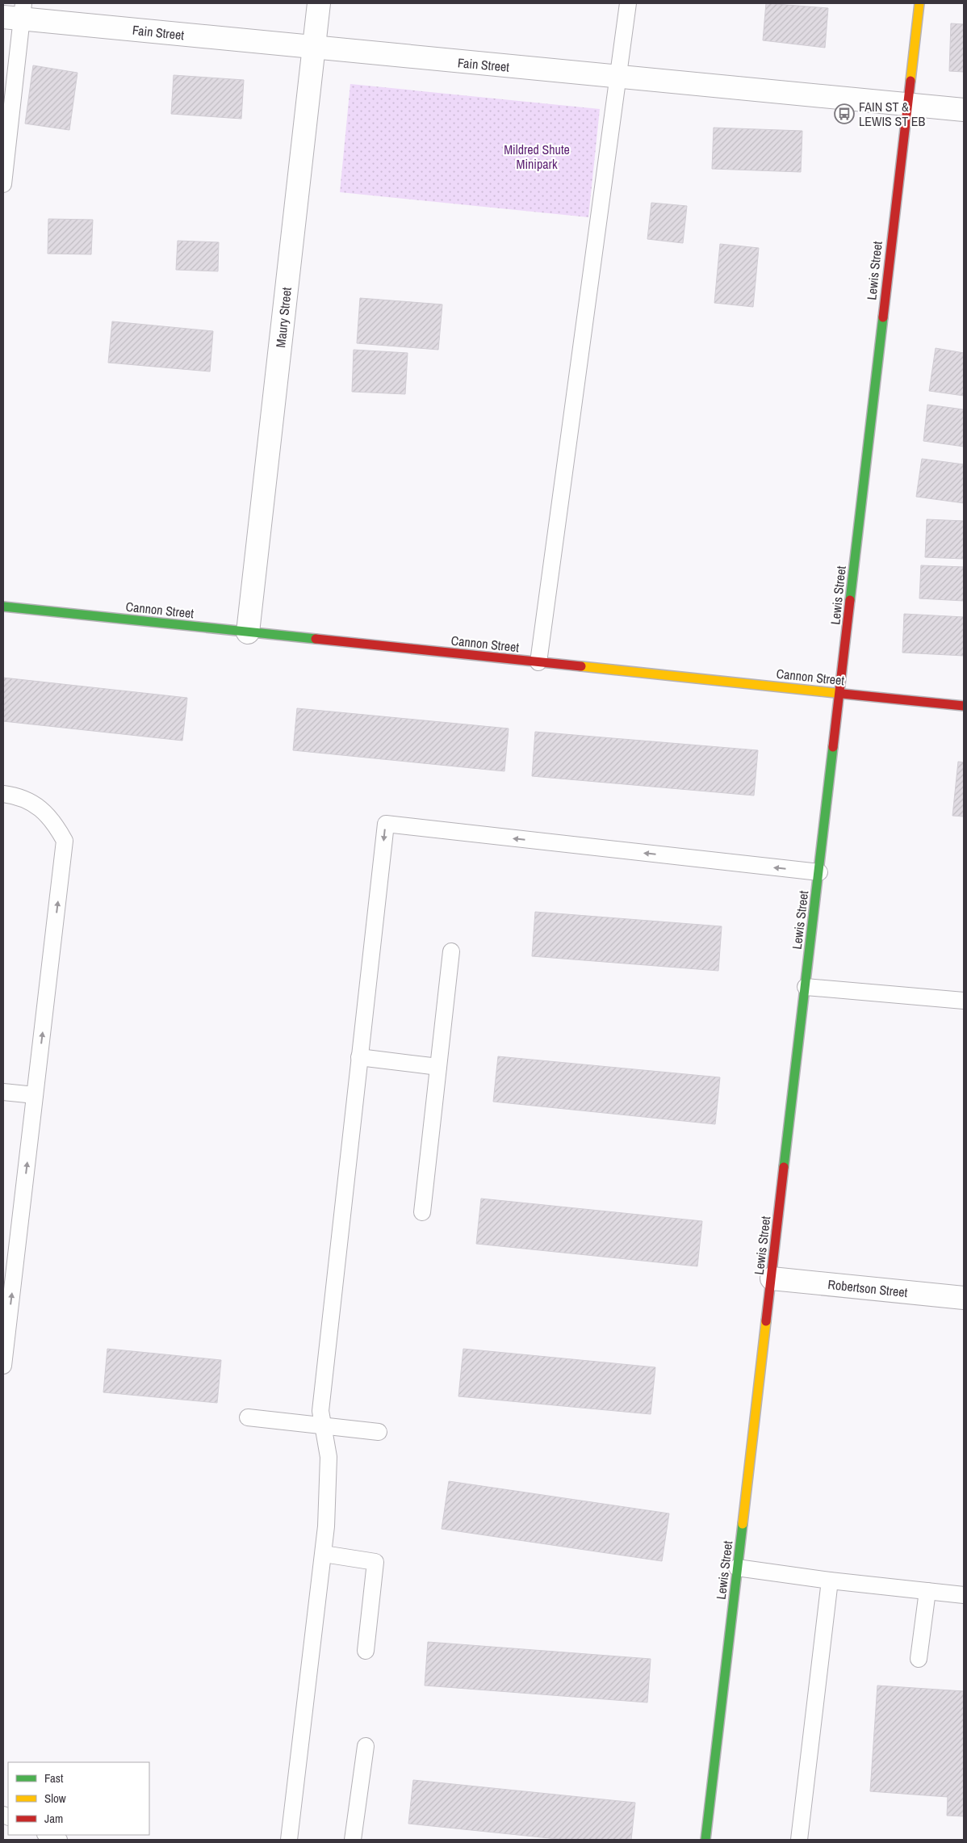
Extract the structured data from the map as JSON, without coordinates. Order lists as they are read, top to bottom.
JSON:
{
  "streets": {
    "street": [
      "Fain Street",
      "Lewis Street",
      "Maury Street",
      "Cannon Street",
      "Robertson Street"
    ]
  },
  "crossings": [
    ["Fain Street", "Lewis Street"],
    ["Fain Street", "Maury Street"],
    ["Lewis Street", "Cannon Street"],
    ["Lewis Street", "Robertson Street"],
    ["Maury Street", "Cannon Street"]
  ],
  "parks": ["Mildred Shute Minipark"],
  "places": {
    "bus stop": ["FAIN ST & LEWIS ST EB"]
  },
  "legend": ["Fast", "Slow", "Jam"]
}
